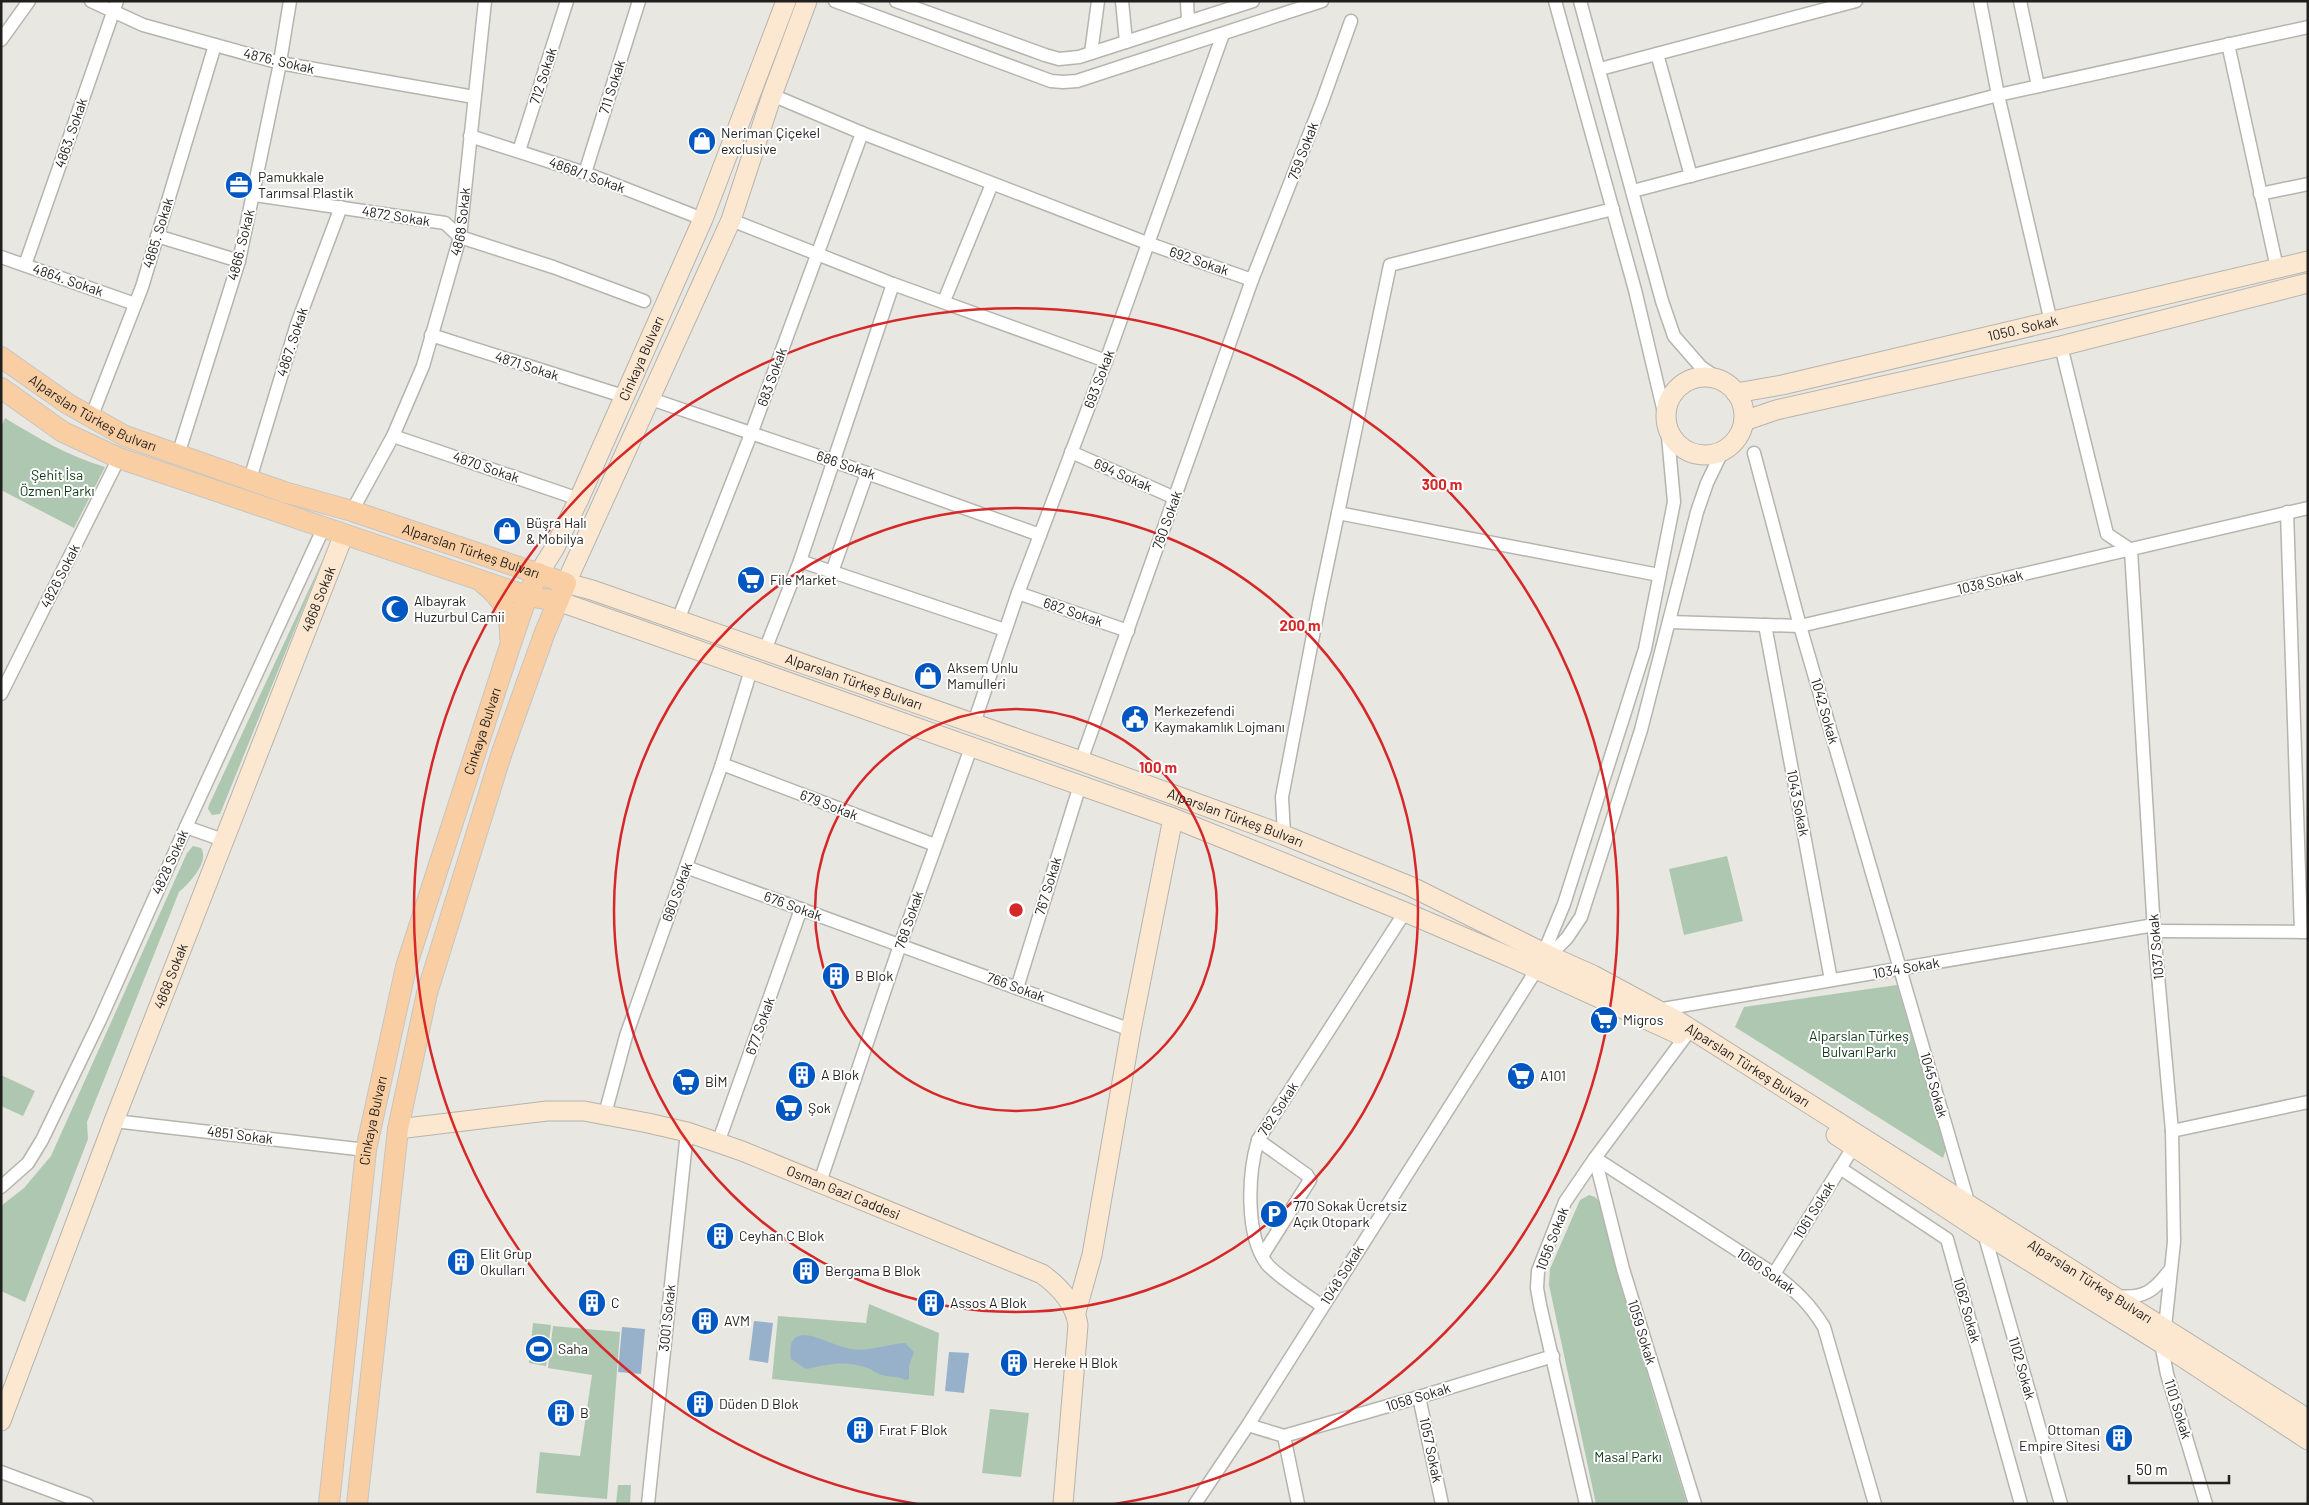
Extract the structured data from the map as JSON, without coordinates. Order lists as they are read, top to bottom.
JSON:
{
  "streets": {
    "main road": [
      "4868 Sokak",
      "1050. Sokak",
      "Cinkaya Bulvarı",
      "Alparslan Türkeş Bulvarı",
      "Osman Gazi Caddesi"
    ],
    "street": [
      "4876. Sokak",
      "712 Sokak",
      "711 Sokak",
      "4863. Sokak",
      "759 Sokak",
      "4868/1 Sokak",
      "4872 Sokak",
      "4865. Sokak",
      "4866. Sokak",
      "692 Sokak",
      "4864. Sokak",
      "4867. Sokak",
      "4871 Sokak",
      "683 Sokak",
      "693 Sokak",
      "686 Sokak",
      "4870 Sokak",
      "694 Sokak",
      "760 Sokak",
      "4826 Sokak",
      "1038 Sokak",
      "682 Sokak",
      "1042 Sokak",
      "1043 Sokak",
      "679 Sokak",
      "4828 Sokak",
      "767 Sokak",
      "680 Sokak",
      "676 Sokak",
      "768 Sokak",
      "1037 Sokak",
      "1034 Sokak",
      "766 Sokak",
      "677 Sokak",
      "1045 Sokak",
      "762 Sokak",
      "4851 Sokak",
      "1061 Sokak",
      "1056 Sokak",
      "1060 Sokak",
      "1048 Sokak",
      "1062 Sokak",
      "3001 Sokak",
      "1059 Sokak",
      "1102 Sokak",
      "1058 Sokak",
      "1101 Sokak",
      "1057 Sokak"
    ]
  },
  "crossings": [
    ["4876. Sokak", "4863. Sokak"],
    ["4876. Sokak", "4868 Sokak"],
    ["4876. Sokak", "4865. Sokak"],
    ["4876. Sokak", "4866. Sokak"],
    ["712 Sokak", "4868/1 Sokak"],
    ["711 Sokak", "4868/1 Sokak"],
    ["4863. Sokak", "4864. Sokak"],
    ["759 Sokak", "692 Sokak"],
    ["759 Sokak", "760 Sokak"],
    ["4868/1 Sokak", "4868 Sokak"],
    ["4868/1 Sokak", "Cinkaya Bulvarı"],
    ["4872 Sokak", "4868 Sokak"],
    ["4872 Sokak", "4866. Sokak"],
    ["4872 Sokak", "4867. Sokak"],
    ["4868 Sokak", "4871 Sokak"],
    ["4868 Sokak", "Alparslan Türkeş Bulvarı"],
    ["4868 Sokak", "4870 Sokak"],
    ["4868 Sokak", "4851 Sokak"],
    ["4865. Sokak", "4864. Sokak"],
    ["4865. Sokak", "Alparslan Türkeş Bulvarı"],
    ["4866. Sokak", "Alparslan Türkeş Bulvarı"],
    ["692 Sokak", "Cinkaya Bulvarı"],
    ["692 Sokak", "683 Sokak"],
    ["692 Sokak", "693 Sokak"],
    ["692 Sokak", "760 Sokak"],
    ["4867. Sokak", "Alparslan Türkeş Bulvarı"],
    ["Cinkaya Bulvarı", "4871 Sokak"],
    ["Cinkaya Bulvarı", "Alparslan Türkeş Bulvarı"],
    ["Cinkaya Bulvarı", "686 Sokak"],
    ["Cinkaya Bulvarı", "4870 Sokak"],
    ["Cinkaya Bulvarı", "4851 Sokak"],
    ["Cinkaya Bulvarı", "Osman Gazi Caddesi"],
    ["683 Sokak", "Alparslan Türkeş Bulvarı"],
    ["683 Sokak", "686 Sokak"],
    ["693 Sokak", "Alparslan Türkeş Bulvarı"],
    ["693 Sokak", "686 Sokak"],
    ["693 Sokak", "694 Sokak"],
    ["693 Sokak", "682 Sokak"],
    ["Alparslan Türkeş Bulvarı", "760 Sokak"],
    ["Alparslan Türkeş Bulvarı", "4826 Sokak"],
    ["Alparslan Türkeş Bulvarı", "4828 Sokak"],
    ["Alparslan Türkeş Bulvarı", "767 Sokak"],
    ["Alparslan Türkeş Bulvarı", "680 Sokak"],
    ["Alparslan Türkeş Bulvarı", "768 Sokak"],
    ["Alparslan Türkeş Bulvarı", "1037 Sokak"],
    ["Alparslan Türkeş Bulvarı", "1034 Sokak"],
    ["Alparslan Türkeş Bulvarı", "1045 Sokak"],
    ["Alparslan Türkeş Bulvarı", "762 Sokak"],
    ["Alparslan Türkeş Bulvarı", "1061 Sokak"],
    ["Alparslan Türkeş Bulvarı", "1056 Sokak"],
    ["Alparslan Türkeş Bulvarı", "1048 Sokak"],
    ["Alparslan Türkeş Bulvarı", "1102 Sokak"],
    ["Alparslan Türkeş Bulvarı", "1101 Sokak"],
    ["694 Sokak", "760 Sokak"],
    ["760 Sokak", "682 Sokak"],
    ["1038 Sokak", "1042 Sokak"],
    ["1038 Sokak", "1043 Sokak"],
    ["1038 Sokak", "1037 Sokak"],
    ["1042 Sokak", "1034 Sokak"],
    ["1042 Sokak", "1045 Sokak"],
    ["1043 Sokak", "1034 Sokak"],
    ["679 Sokak", "680 Sokak"],
    ["679 Sokak", "768 Sokak"],
    ["767 Sokak", "766 Sokak"],
    ["680 Sokak", "676 Sokak"],
    ["680 Sokak", "Osman Gazi Caddesi"],
    ["676 Sokak", "768 Sokak"],
    ["676 Sokak", "766 Sokak"],
    ["676 Sokak", "677 Sokak"],
    ["768 Sokak", "766 Sokak"],
    ["768 Sokak", "Osman Gazi Caddesi"],
    ["1037 Sokak", "1034 Sokak"],
    ["1037 Sokak", "1101 Sokak"],
    ["1034 Sokak", "1045 Sokak"],
    ["677 Sokak", "Osman Gazi Caddesi"],
    ["762 Sokak", "1048 Sokak"],
    ["Osman Gazi Caddesi", "3001 Sokak"],
    ["1061 Sokak", "1060 Sokak"],
    ["1061 Sokak", "1062 Sokak"],
    ["1056 Sokak", "1060 Sokak"],
    ["1056 Sokak", "1059 Sokak"],
    ["1056 Sokak", "1058 Sokak"],
    ["1060 Sokak", "1059 Sokak"],
    ["1058 Sokak", "1057 Sokak"]
  ],
  "parks": ["Şehit İsa Özmen Parkı", "Alparslan Türkeş Bulvarı Parkı", "Masal Parkı"],
  "places": {
    "shop": ["Neriman Çiçekel exclusive", "Büşra Halı & Mobilya", "Aksem Unlu Mamulleri"],
    "office": ["Pamukkale Tarımsal Plastik"],
    "supermarket": [
      "File Market",
      "Migros",
      "A101",
      "BİM",
      "Şok"
    ],
    "mosque": ["Albayrak Huzurbul Camii"],
    "public building": ["Merkezefendi Kaymakamlık Lojmanı"],
    "building": [
      "B Blok",
      "A Blok",
      "Ceyhan C Blok",
      "Elit Grup Okulları",
      "Bergama B Blok",
      "C",
      "Assos A Blok",
      "AVM",
      "Hereke H Blok",
      "Düden D Blok",
      "B",
      "Fırat F Blok",
      "Ottoman Empire Sitesi"
    ],
    "parking": ["770 Sokak Ücretsiz Açık Otopark"],
    "sports": ["Saha"]
  },
  "scale_bar": "50 m",
  "rings": ["300 m", "200 m", "100 m"]
}
